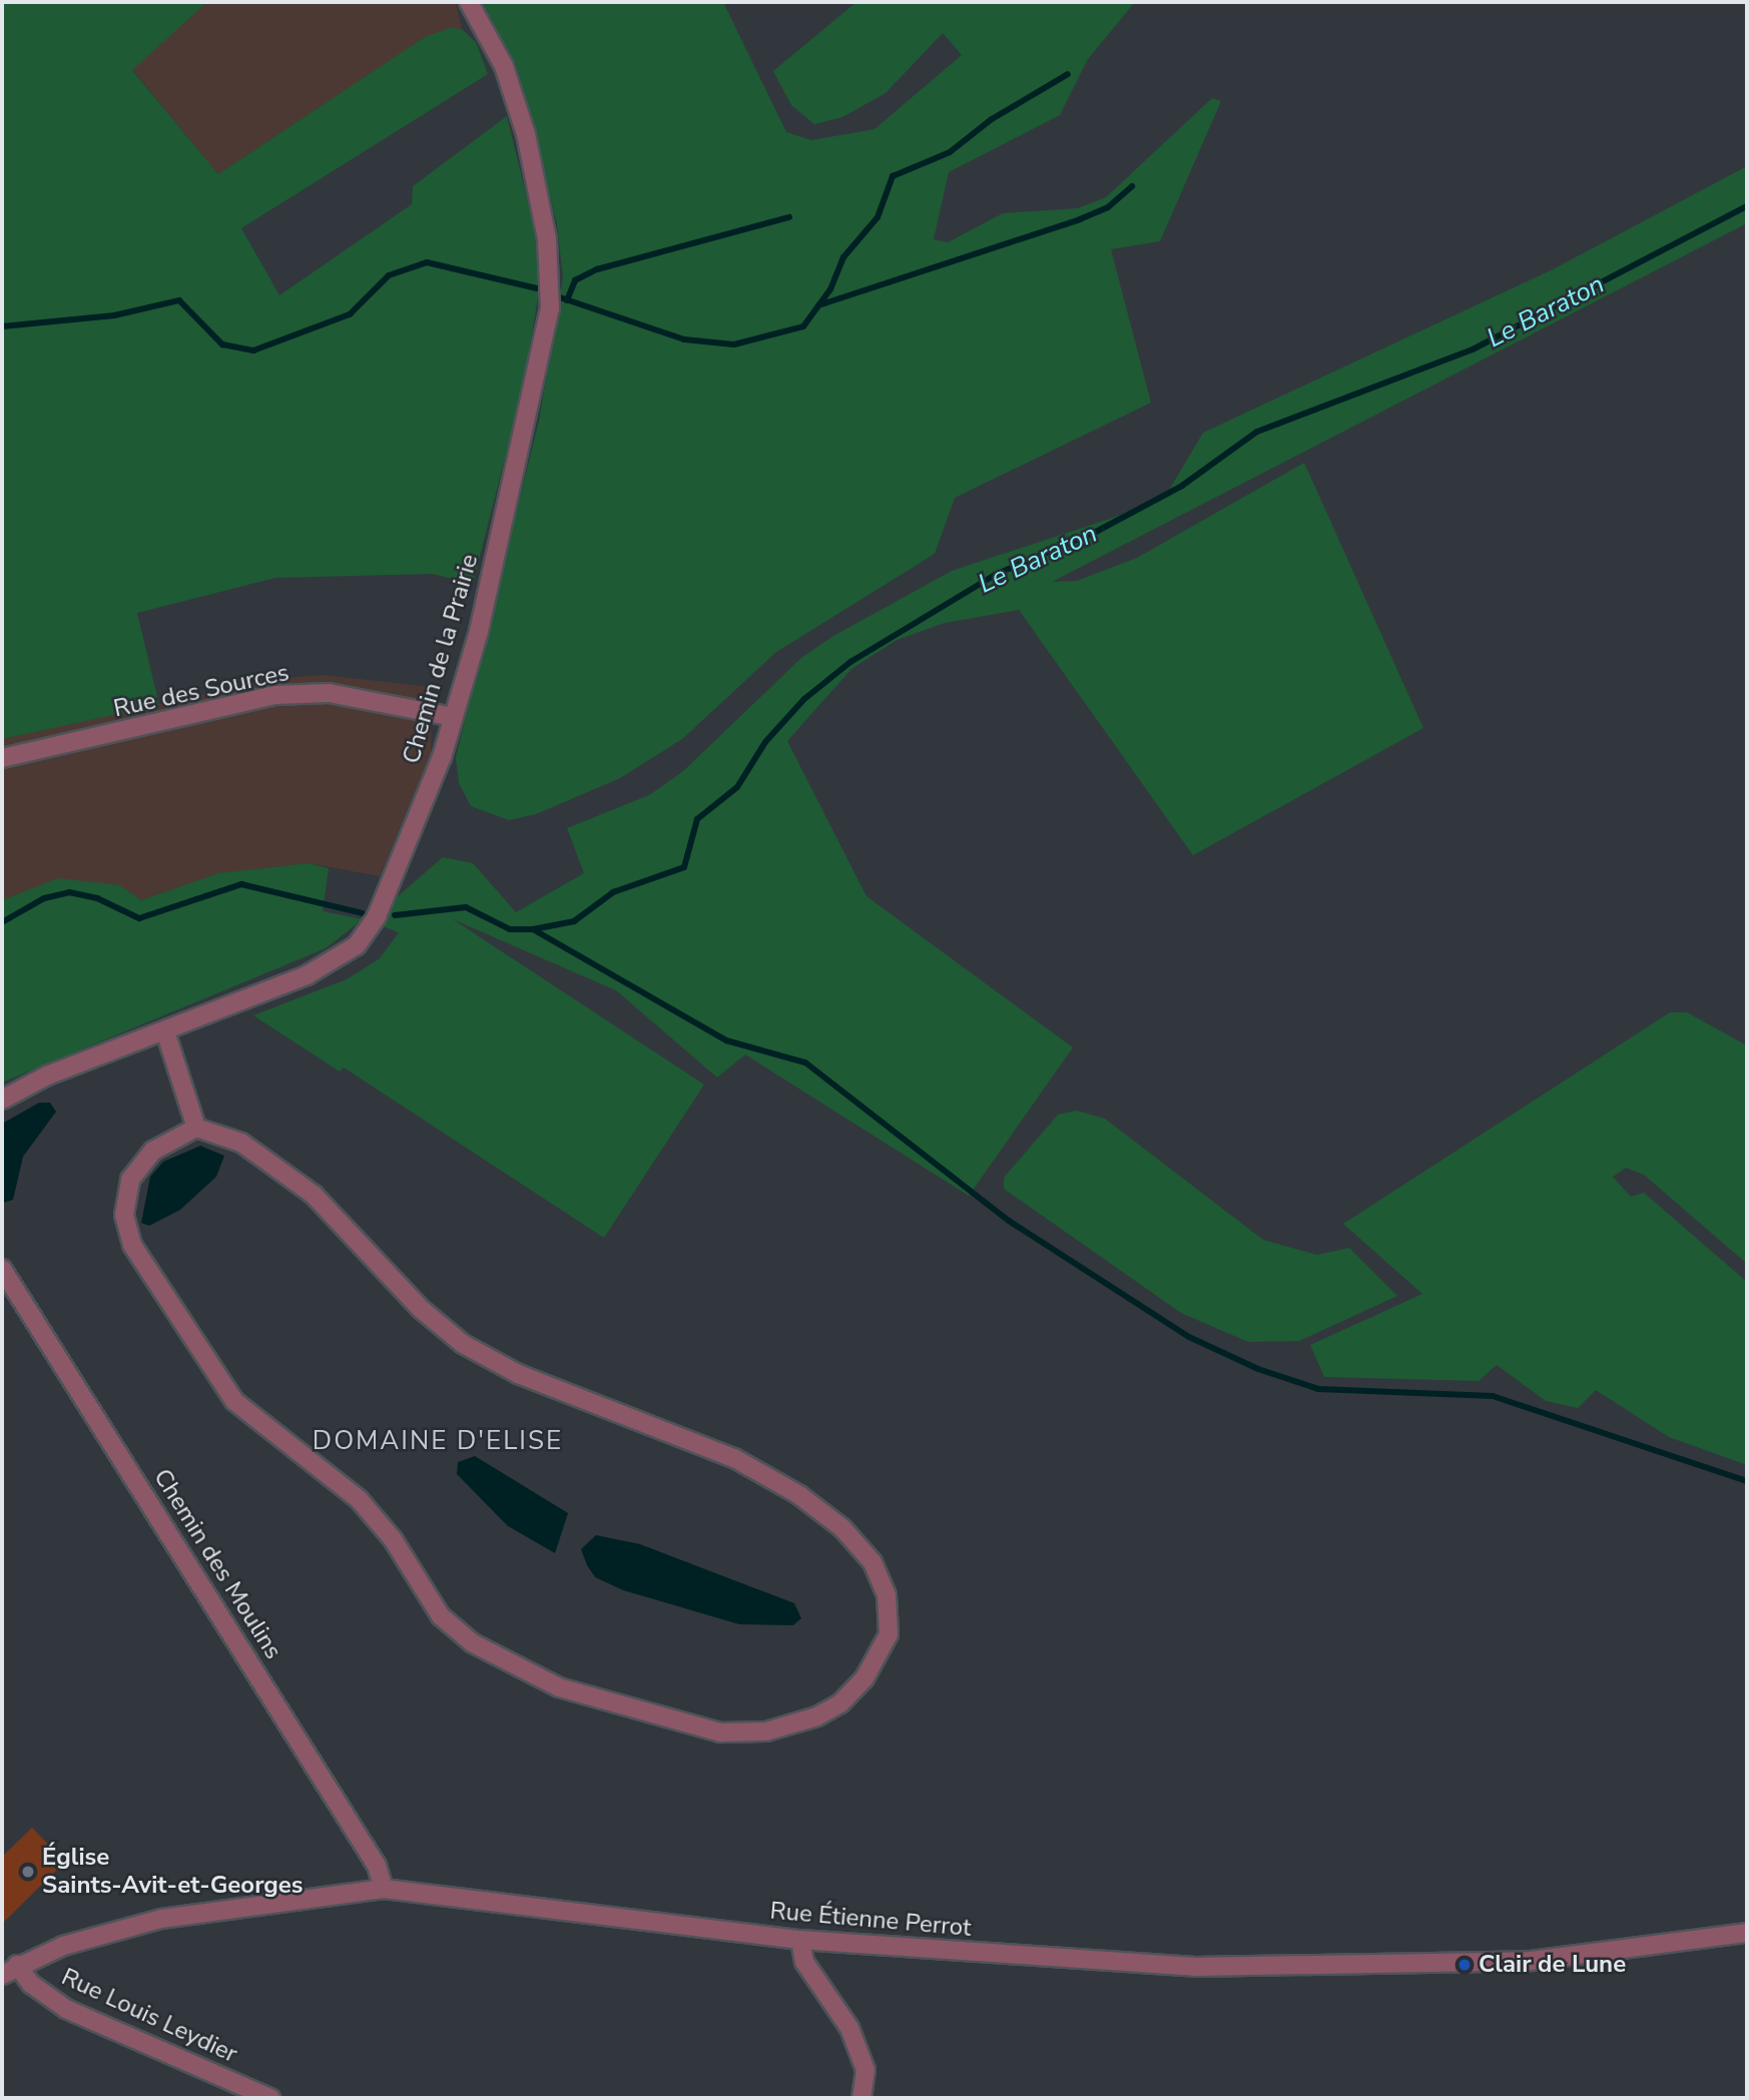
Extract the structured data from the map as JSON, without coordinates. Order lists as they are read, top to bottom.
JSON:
{
  "streets": {
    "street": [
      "Chemin de la Prairie",
      "Rue des Sources",
      "Chemin des Moulins",
      "Rue Étienne Perrot",
      "Rue Louis Leydier"
    ]
  },
  "crossings": [
    ["Chemin de la Prairie", "Rue des Sources"],
    ["Chemin des Moulins", "Rue Étienne Perrot"],
    ["Rue Étienne Perrot", "Rue Louis Leydier"]
  ],
  "districts": ["DOMAINE D'ELISE"],
  "water": ["Le Baraton"],
  "places": ["Église Saints-Avit-et-Georges", "Clair de Lune"]
}
